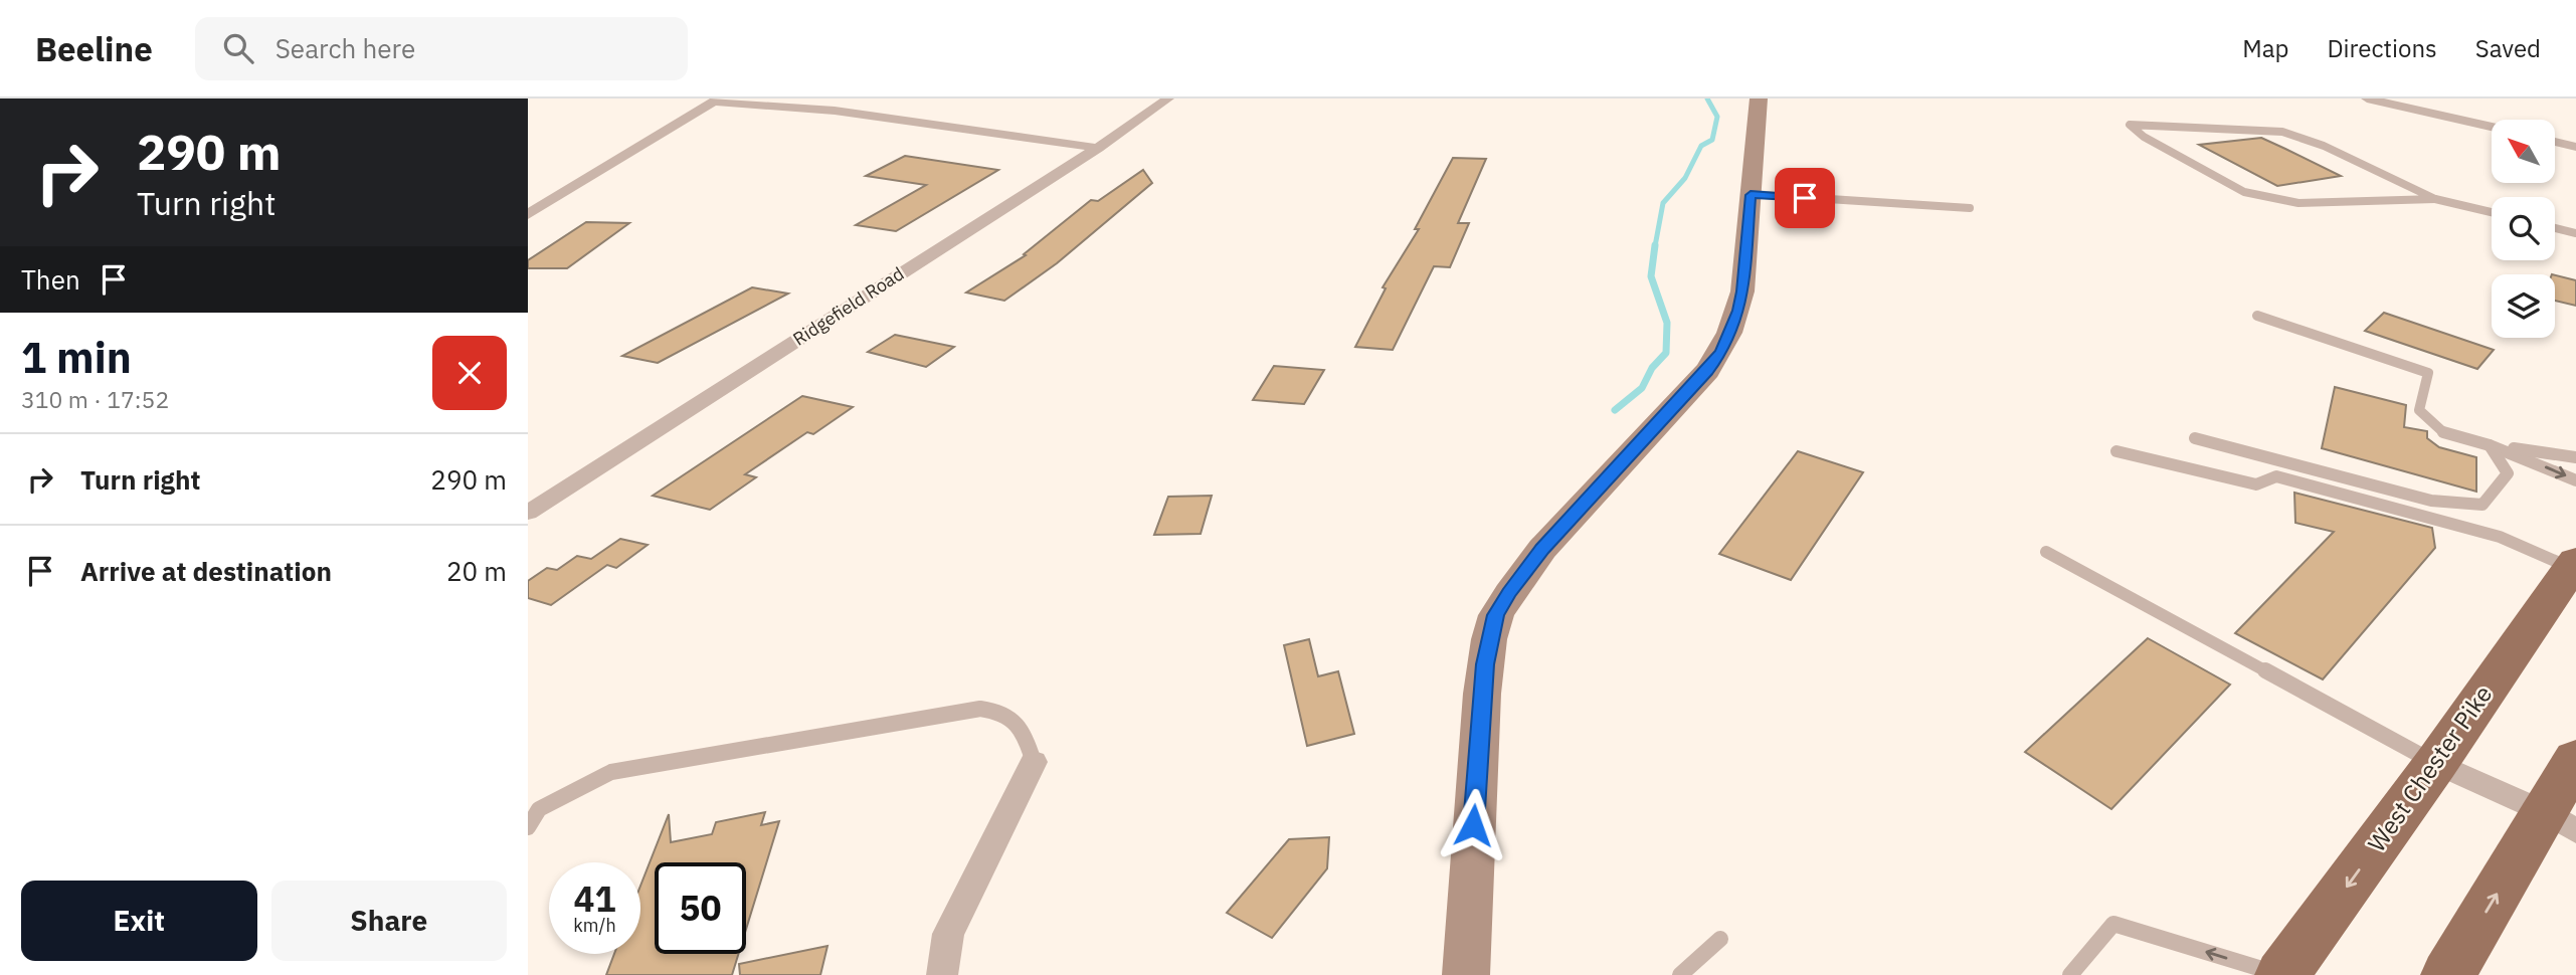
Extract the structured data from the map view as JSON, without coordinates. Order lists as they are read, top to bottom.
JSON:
{
  "streets": {
    "highway": ["West Chester Pike"],
    "street": ["Ridgefield Road"]
  },
  "north": "top left",
  "page": {
    "header": "Beeline",
    "search": "Search here",
    "nav": ["Map", "Directions", "Saved"],
    "turn": ["290 m", "Turn right"],
    "then": "Then",
    "heading": ["1 min", "310 m · 17:52"],
    "list": [
      {
        "name": "Turn right",
        "value": "290 m"
      },
      {
        "name": "Arrive at destination",
        "value": "20 m"
      }
    ],
    "speed": "41 km/h",
    "limit": "50",
    "buttons": ["Exit", "Share"]
  }
}
